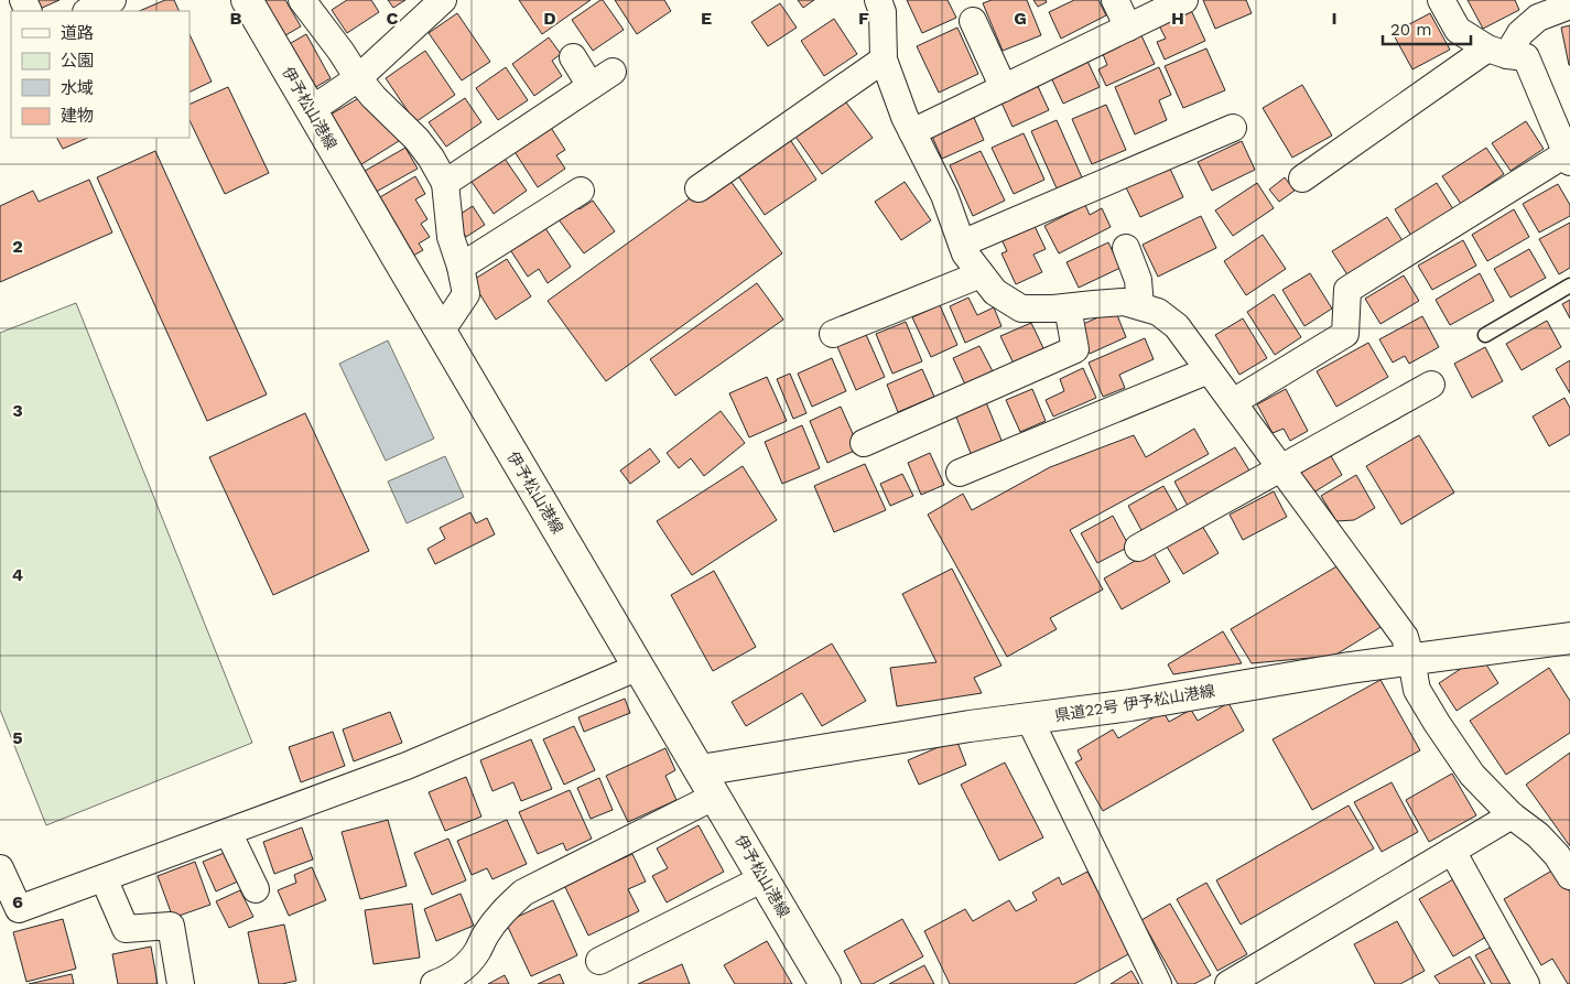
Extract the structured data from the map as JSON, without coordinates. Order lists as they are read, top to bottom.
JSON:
{
  "streets": {
    "main road": ["伊予松山港線", "県道22号 伊予松山港線"]
  },
  "crossings": [
    ["伊予松山港線", "県道22号 伊予松山港線"]
  ],
  "legend": [
    "道路",
    "公園",
    "水域",
    "建物"
  ],
  "scale_bar": "20 m",
  "grid": {
    "columns": [
      "B",
      "C",
      "D",
      "E",
      "F",
      "G",
      "H",
      "I"
    ],
    "rows": [
      "2",
      "3",
      "4",
      "5",
      "6"
    ]
  }
}
